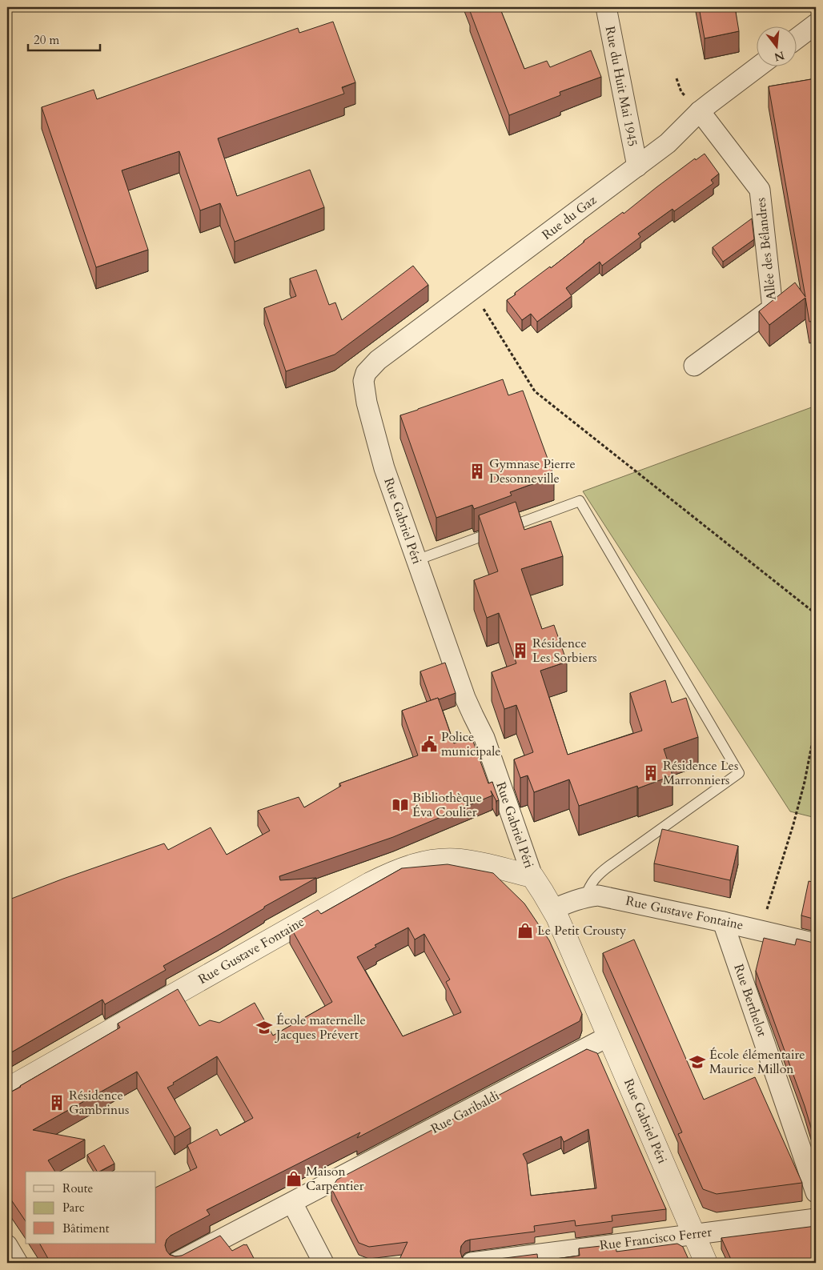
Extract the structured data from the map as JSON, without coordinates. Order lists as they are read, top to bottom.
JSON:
{
  "streets": {
    "street": [
      "Rue du Huit Mai 1945",
      "Rue du Gaz",
      "Allée des Bélandres",
      "Rue Gabriel Péri",
      "Rue Gustave Fontaine",
      "Rue Berthelot",
      "Rue Garibaldi",
      "Rue Francisco Ferrer"
    ]
  },
  "crossings": [
    ["Rue du Huit Mai 1945", "Rue du Gaz"],
    ["Rue du Gaz", "Allée des Bélandres"],
    ["Rue du Gaz", "Rue Gabriel Péri"],
    ["Rue Gabriel Péri", "Rue Gustave Fontaine"],
    ["Rue Gabriel Péri", "Rue Garibaldi"],
    ["Rue Gabriel Péri", "Rue Francisco Ferrer"],
    ["Rue Gustave Fontaine", "Rue Berthelot"]
  ],
  "places": {
    "building": [
      "Gymnase Pierre Desonneville",
      "Résidence Les Sorbiers",
      "Résidence Les Marronniers",
      "Résidence Gambrinus"
    ],
    "public building": ["Police municipale"],
    "library": ["Bibliothèque Éva Coulier"],
    "shop": ["Le Petit Crousty", "Maison Carpentier"],
    "school or university": ["École maternelle Jacques Prévert", "École élémentaire Maurice Millon"]
  },
  "legend": ["Route", "Parc", "Bâtiment"],
  "scale_bar": "20 m",
  "north": "bottom"
}
